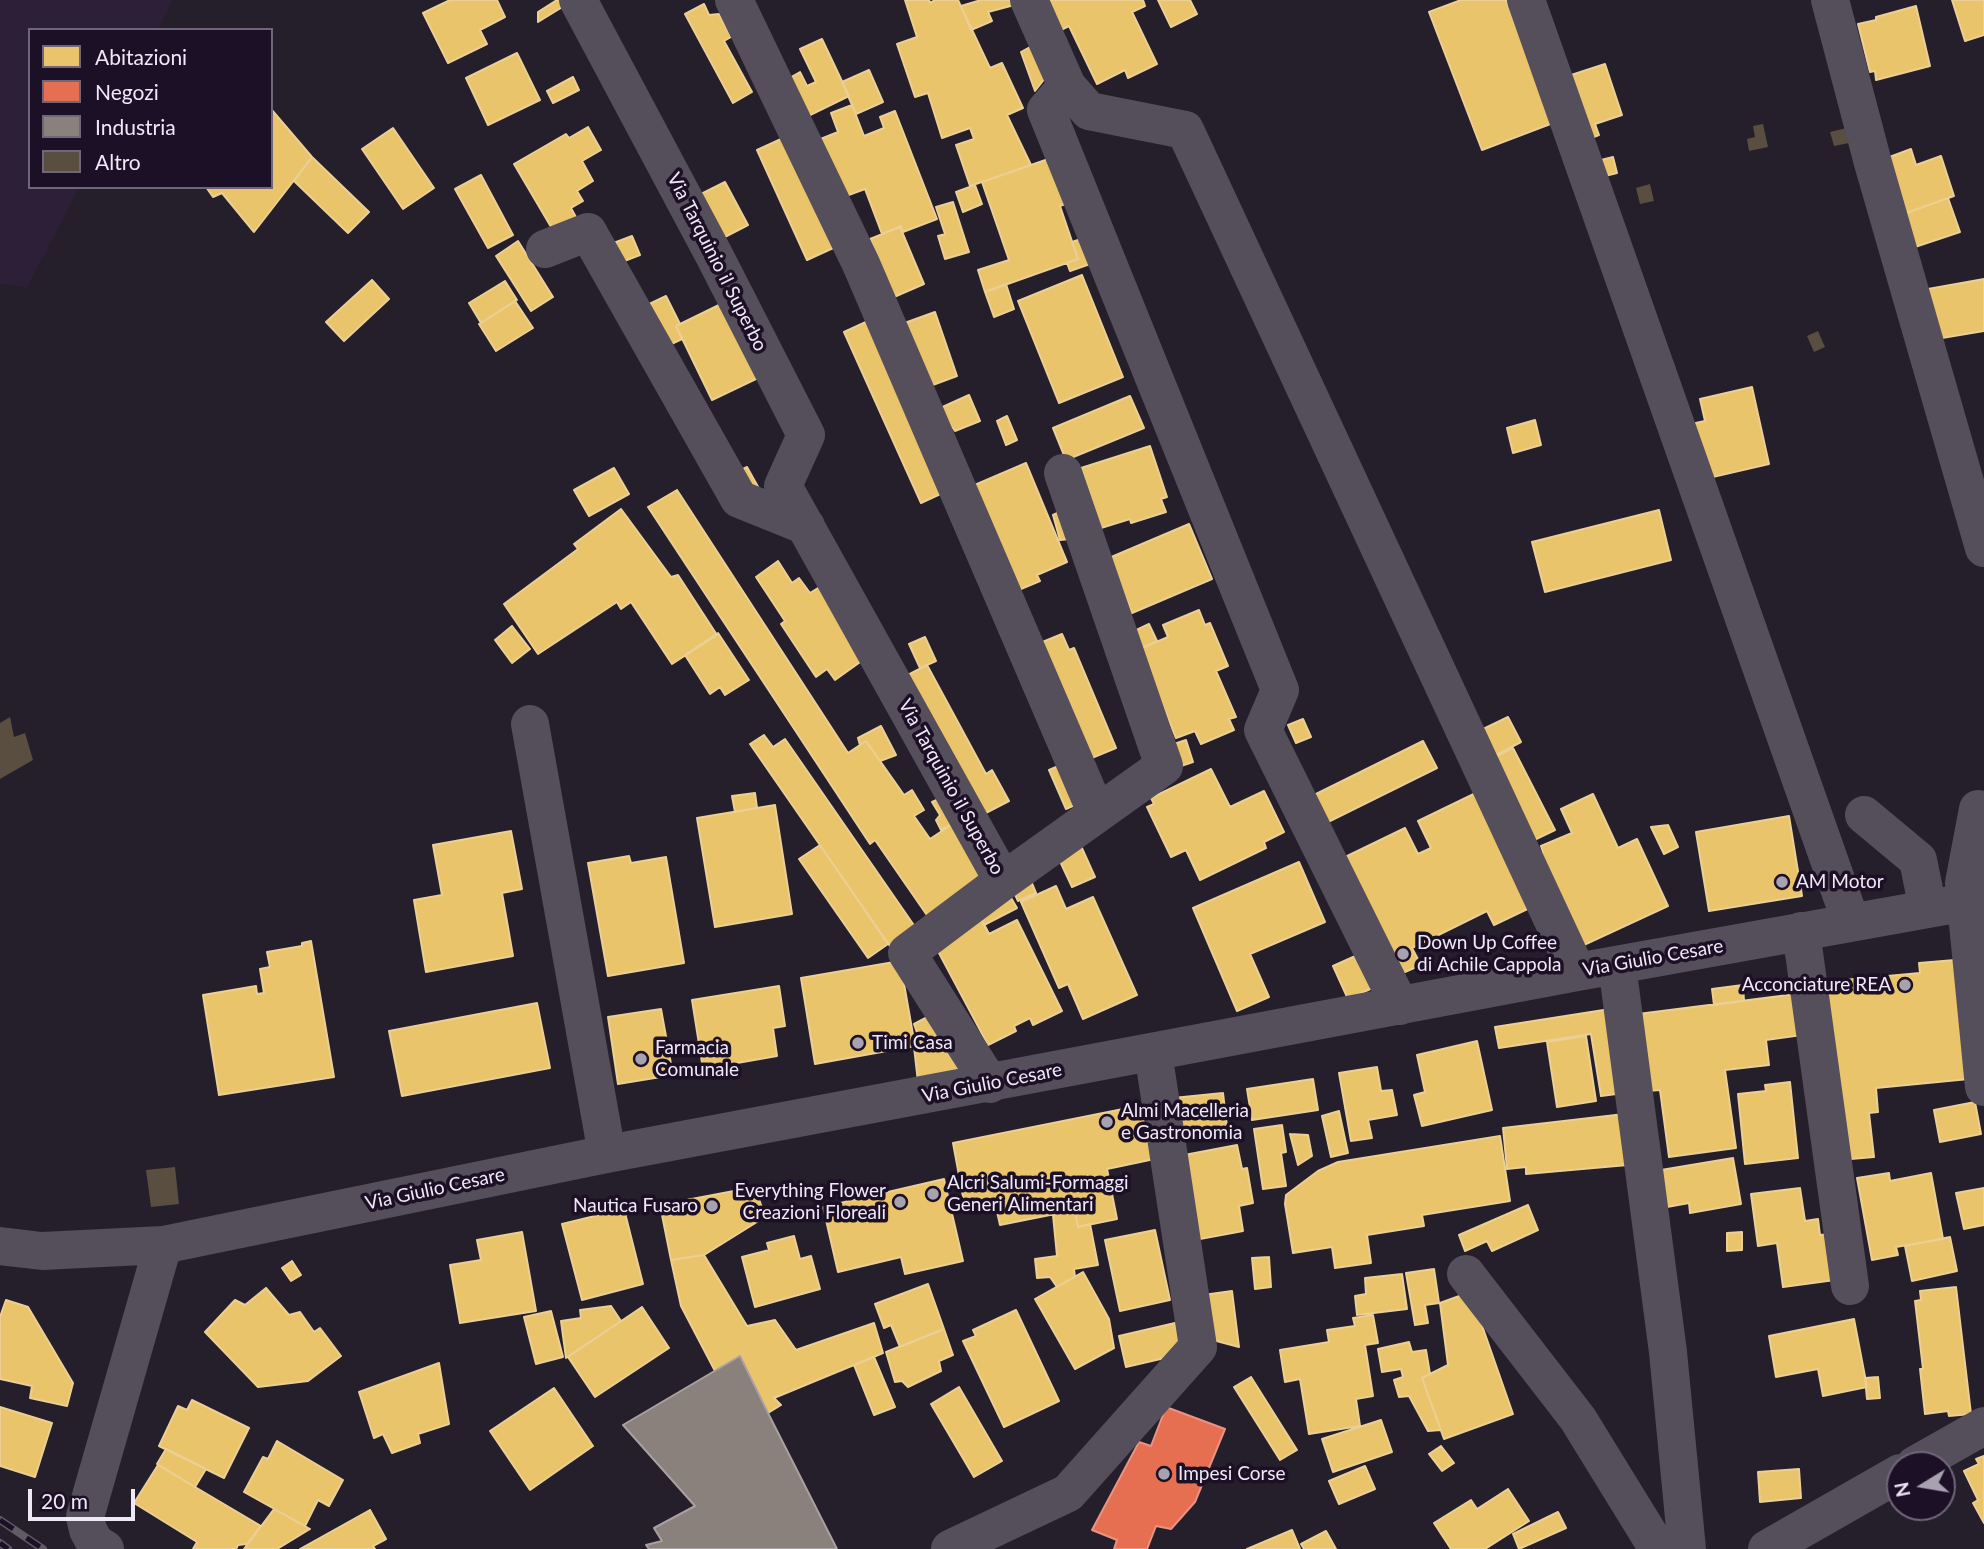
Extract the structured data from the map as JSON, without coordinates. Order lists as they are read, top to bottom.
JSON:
{
  "streets": {
    "street": ["Via Tarquinio il Superbo", "Via Giulio Cesare"]
  },
  "crossings": [
    ["Via Tarquinio il Superbo", "Via Giulio Cesare"]
  ],
  "places": [
    "AM Motor",
    "Down Up Coffee di Achile Cappola",
    "Acconciature REA",
    "Timi Casa",
    "Farmacia Comunale",
    "Almi Macelleria e Gastronomia",
    "Alcri Salumi-Formaggi Generi Alimentari",
    "Everything Flower Creazioni Floreali",
    "Nautica Fusaro",
    "Impesi Corse"
  ],
  "legend": [
    "Abitazioni",
    "Negozi",
    "Industria",
    "Altro"
  ],
  "scale_bar": "20 m",
  "north": "left"
}
